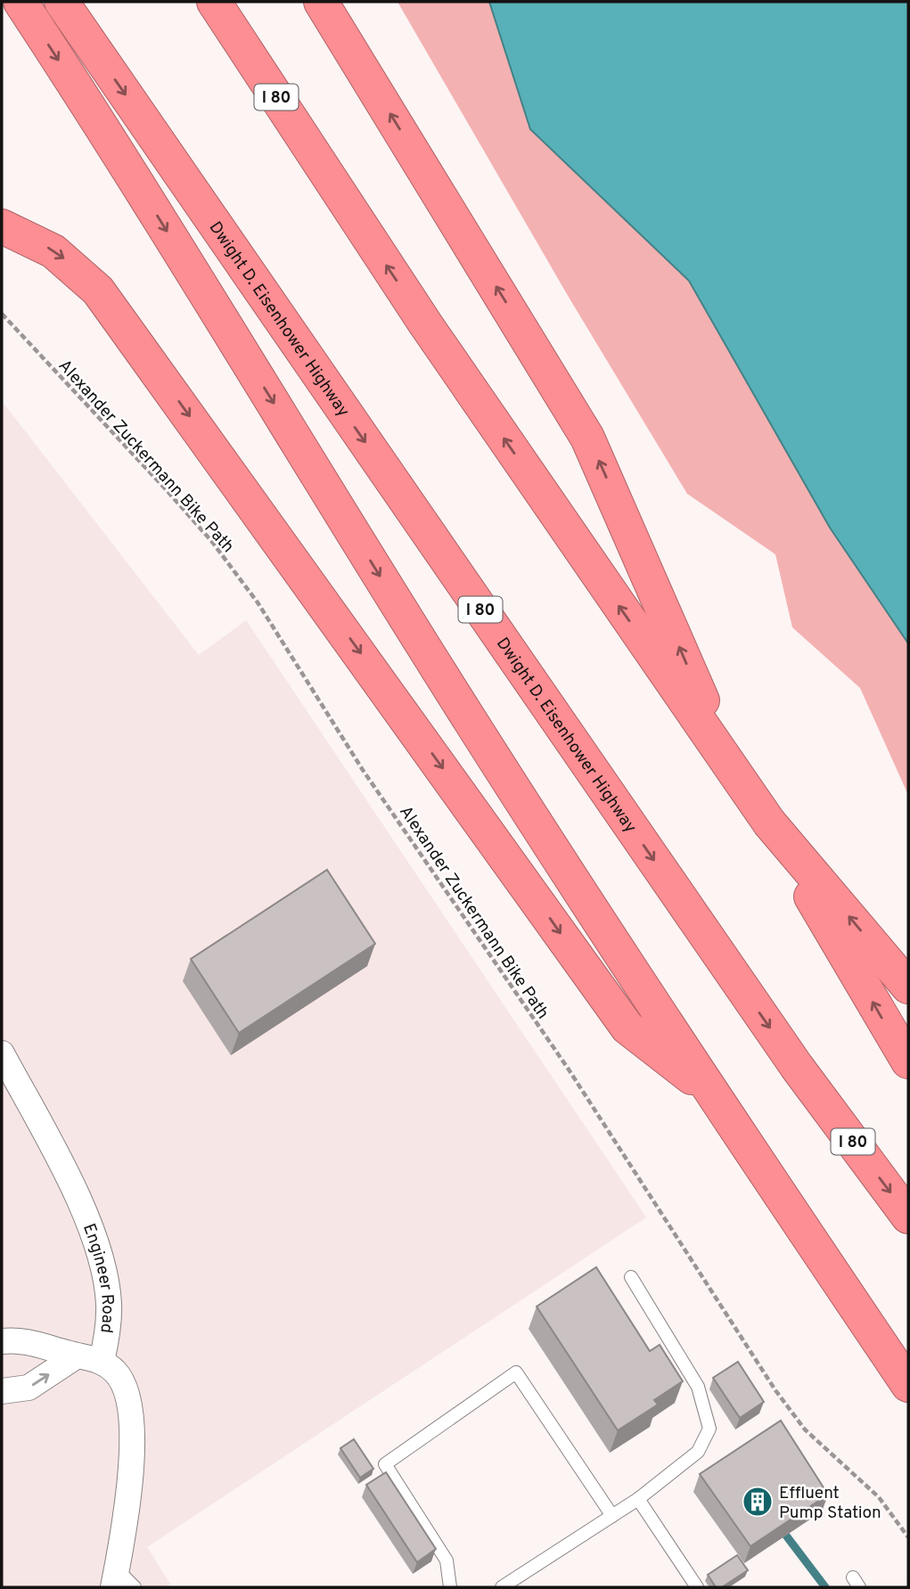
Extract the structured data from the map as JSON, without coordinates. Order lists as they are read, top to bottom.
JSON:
{
  "streets": {
    "highway": ["I 80", "Dwight D. Eisenhower Highway"],
    "street": ["Engineer Road"],
    "path": ["Alexander Zuckermann Bike Path"]
  },
  "places": {
    "building": ["Effluent Pump Station"]
  }
}
